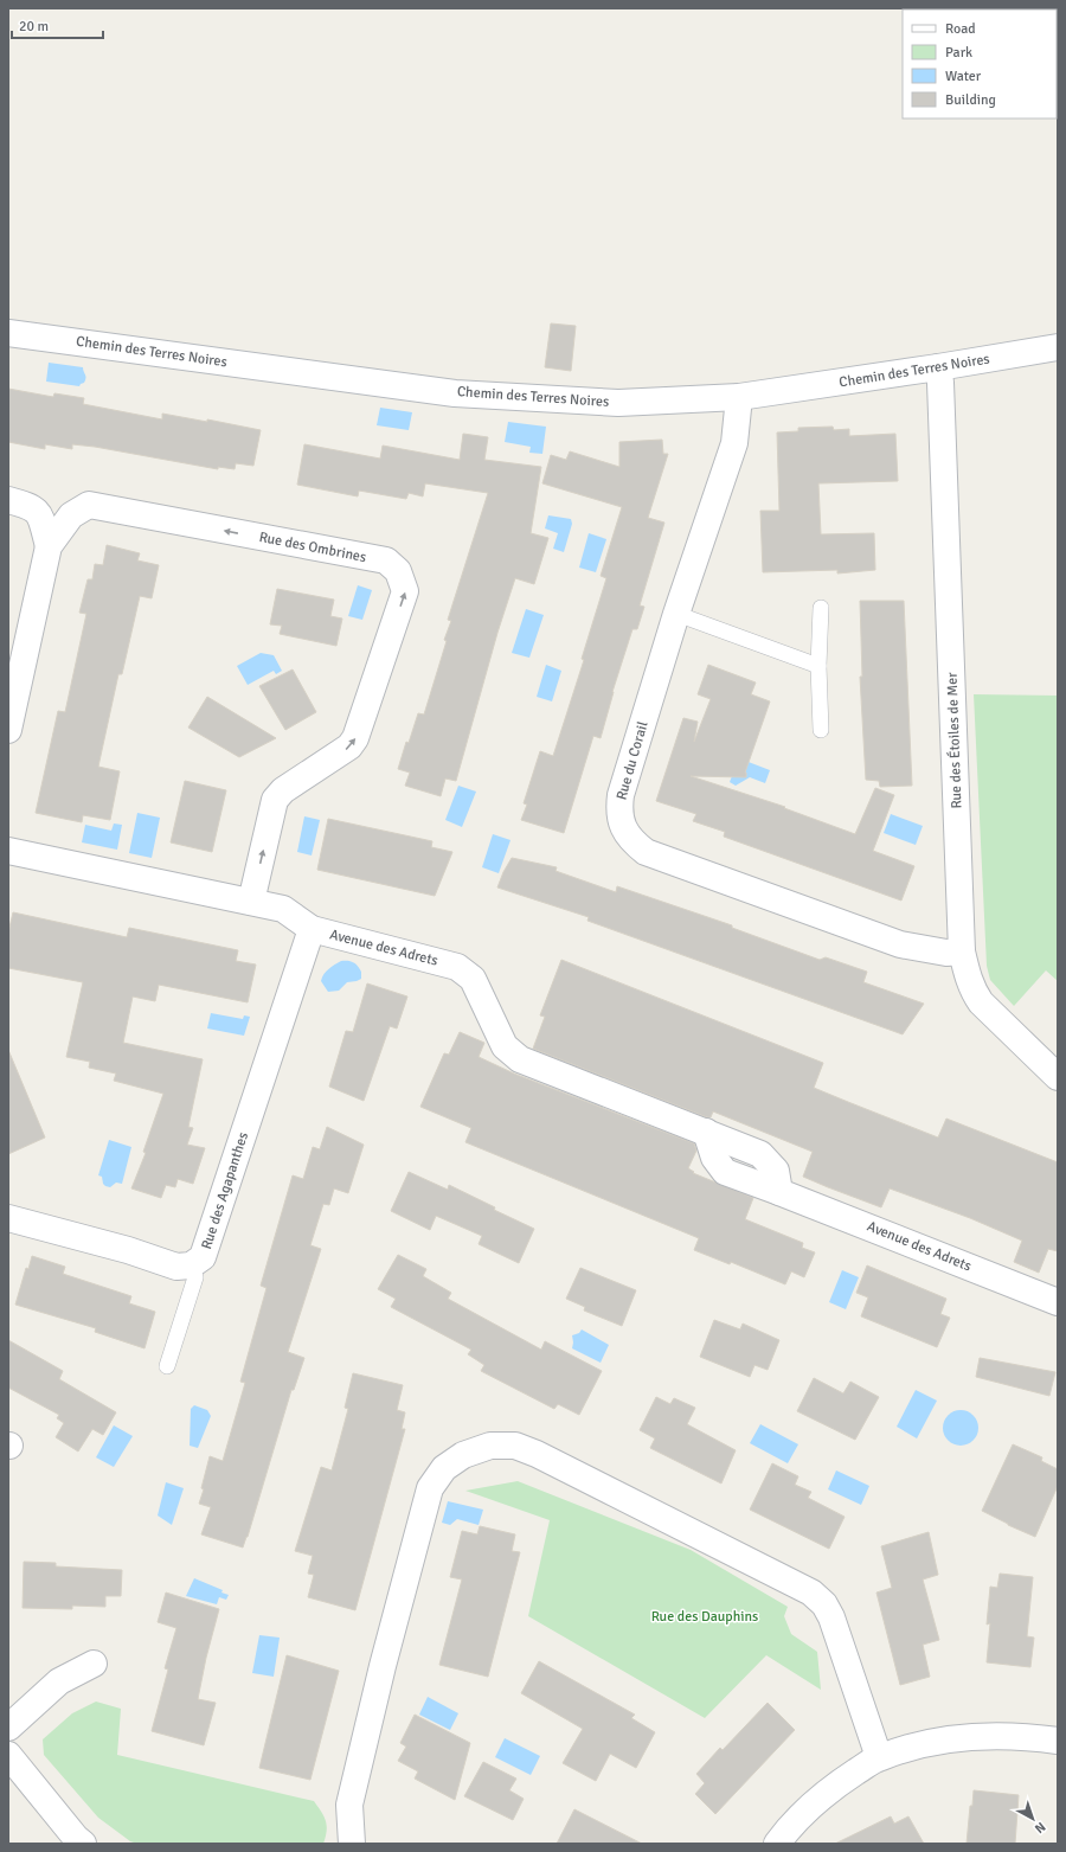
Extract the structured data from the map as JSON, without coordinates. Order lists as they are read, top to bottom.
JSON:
{
  "streets": {
    "street": [
      "Chemin des Terres Noires",
      "Rue des Ombrines",
      "Rue des Étoiles de Mer",
      "Rue du Corail",
      "Avenue des Adrets",
      "Rue des Agapanthes"
    ]
  },
  "crossings": [
    ["Chemin des Terres Noires", "Rue des Étoiles de Mer"],
    ["Chemin des Terres Noires", "Rue du Corail"],
    ["Rue des Ombrines", "Avenue des Adrets"],
    ["Rue des Étoiles de Mer", "Rue du Corail"],
    ["Avenue des Adrets", "Rue des Agapanthes"]
  ],
  "parks": ["Rue des Dauphins"],
  "legend": [
    "Road",
    "Park",
    "Water",
    "Building"
  ],
  "scale_bar": "20 m",
  "north": "bottom right"
}
